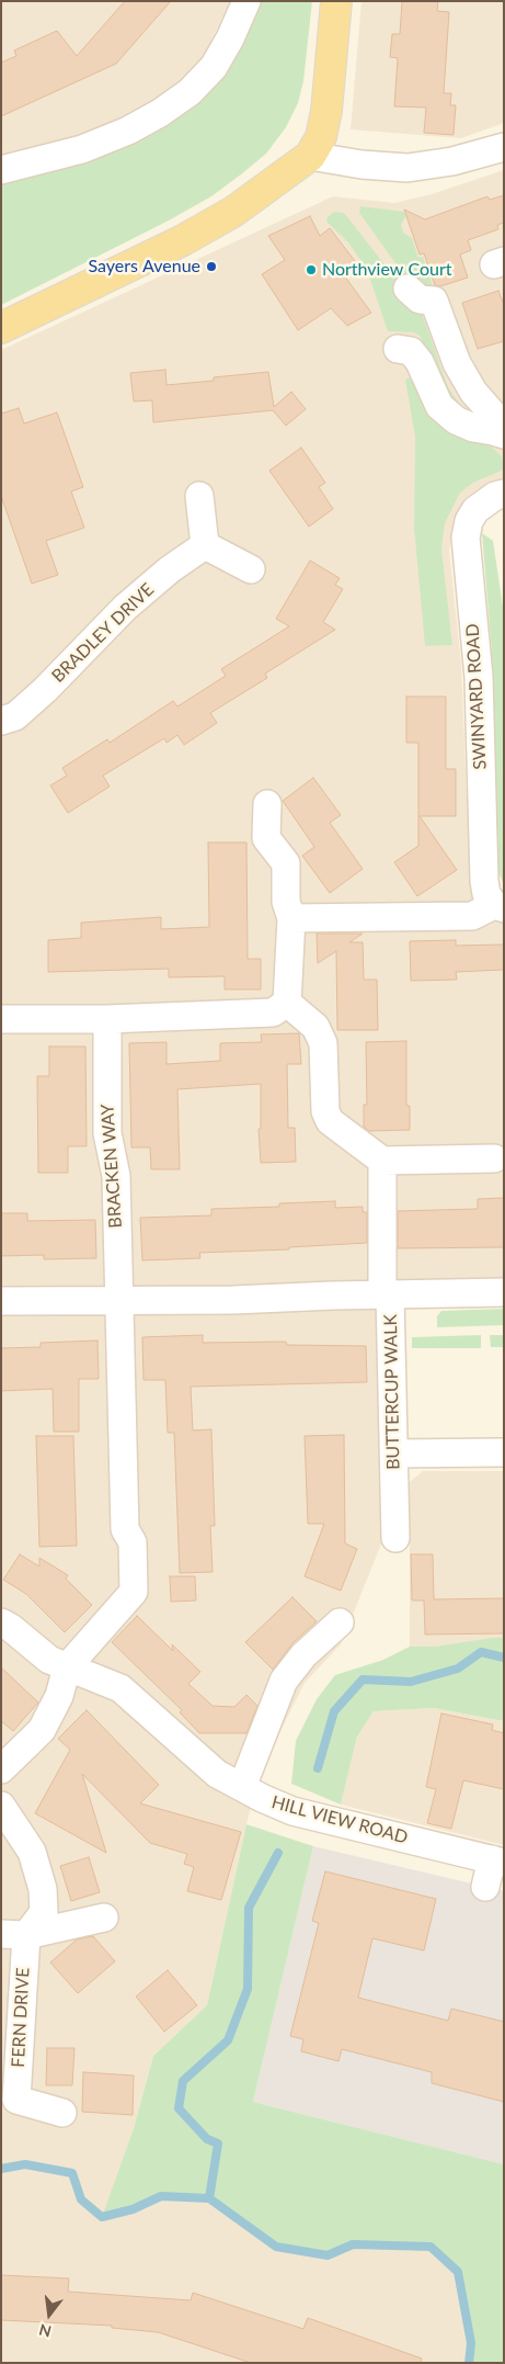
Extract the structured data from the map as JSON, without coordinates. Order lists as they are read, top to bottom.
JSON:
{
  "streets": {
    "street": [
      "BRADLEY DRIVE",
      "SWINYARD ROAD",
      "BRACKEN WAY",
      "BUTTERCUP WALK",
      "HILL VIEW ROAD",
      "FERN DRIVE"
    ]
  },
  "crossings": [
    ["BRACKEN WAY", "HILL VIEW ROAD"]
  ],
  "places": ["Sayers Avenue", "Northview Court"],
  "north": "bottom"
}
